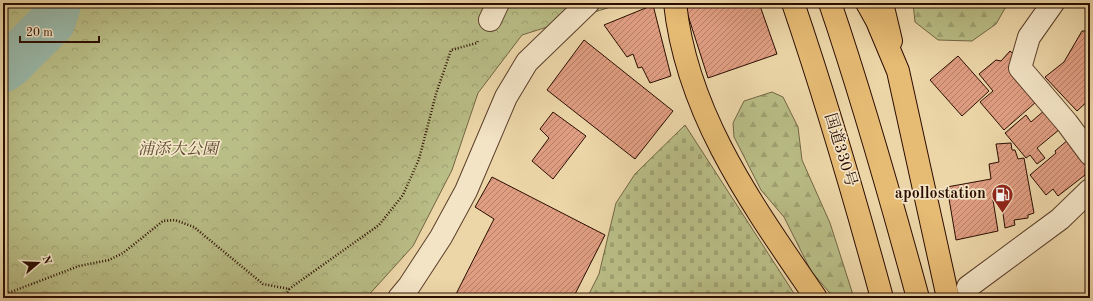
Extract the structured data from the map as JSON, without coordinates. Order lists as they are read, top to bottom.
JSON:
{
  "streets": {
    "main road": ["国道330号"]
  },
  "parks": ["浦添大公園"],
  "places": {
    "fuel station": ["apollostation"]
  },
  "scale_bar": "20 m",
  "north": "right"
}
